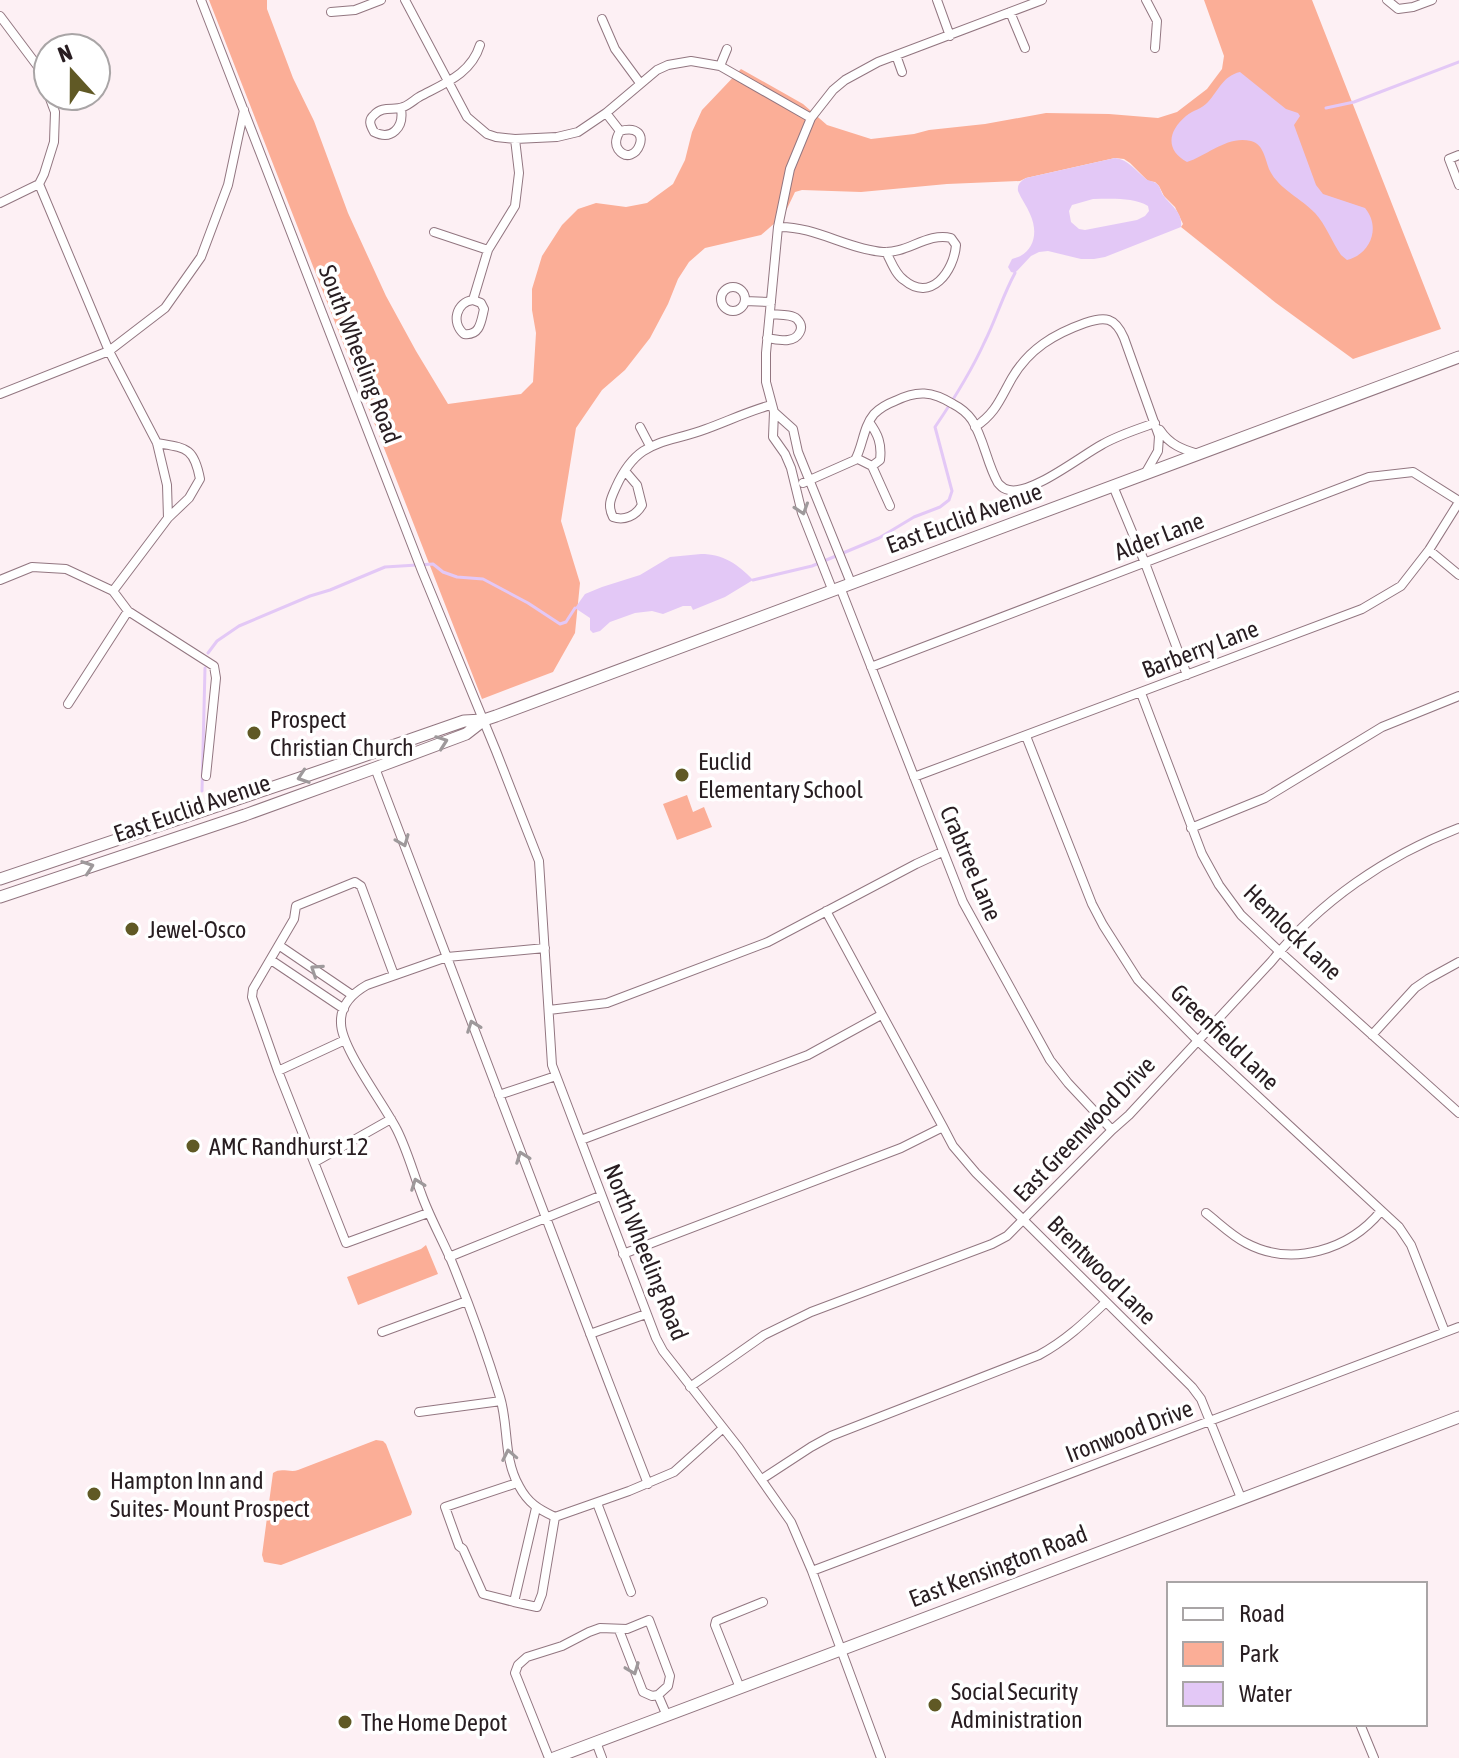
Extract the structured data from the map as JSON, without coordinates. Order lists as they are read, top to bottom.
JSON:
{
  "streets": {
    "main road": ["East Euclid Avenue", "East Kensington Road"],
    "street": [
      "South Wheeling Road",
      "Alder Lane",
      "Barberry Lane",
      "Crabtree Lane",
      "Hemlock Lane",
      "Greenfield Lane",
      "East Greenwood Drive",
      "North Wheeling Road",
      "Brentwood Lane",
      "Ironwood Drive"
    ]
  },
  "crossings": [
    ["South Wheeling Road", "East Euclid Avenue"],
    ["South Wheeling Road", "North Wheeling Road"],
    ["East Euclid Avenue", "Crabtree Lane"],
    ["East Euclid Avenue", "North Wheeling Road"],
    ["Alder Lane", "Barberry Lane"],
    ["Alder Lane", "Crabtree Lane"],
    ["Barberry Lane", "Crabtree Lane"],
    ["Barberry Lane", "Hemlock Lane"],
    ["Barberry Lane", "Greenfield Lane"],
    ["Crabtree Lane", "East Greenwood Drive"],
    ["Hemlock Lane", "East Greenwood Drive"],
    ["Greenfield Lane", "East Greenwood Drive"],
    ["Greenfield Lane", "Ironwood Drive"],
    ["East Greenwood Drive", "North Wheeling Road"],
    ["East Greenwood Drive", "Brentwood Lane"],
    ["North Wheeling Road", "Ironwood Drive"],
    ["North Wheeling Road", "East Kensington Road"],
    ["Brentwood Lane", "Ironwood Drive"],
    ["Brentwood Lane", "East Kensington Road"]
  ],
  "places": [
    "Prospect Christian Church",
    "Euclid Elementary School",
    "Jewel-Osco",
    "AMC Randhurst 12",
    "Hampton Inn and Suites- Mount Prospect",
    "Social Security Administration",
    "The Home Depot"
  ],
  "legend": ["Road", "Park", "Water"],
  "north": "top"
}
